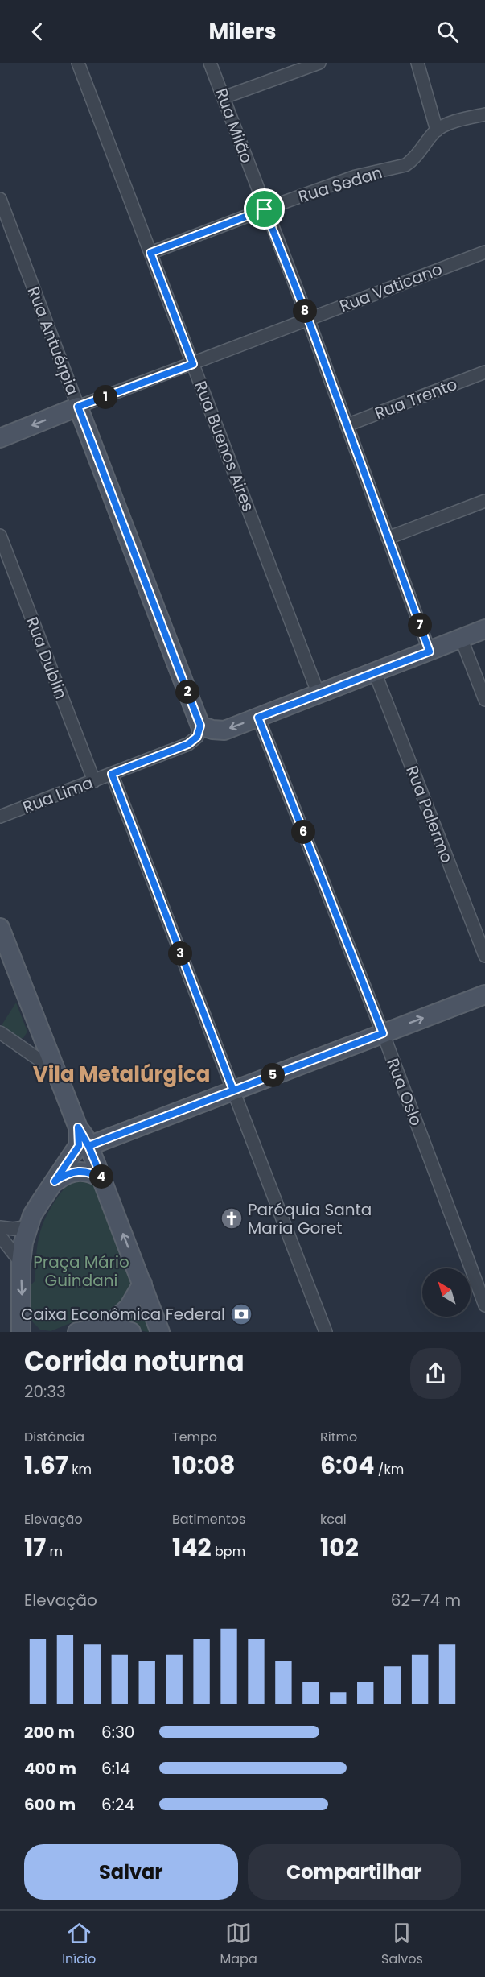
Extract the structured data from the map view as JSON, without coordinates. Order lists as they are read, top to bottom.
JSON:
{
  "streets": {
    "main road": ["Rua Vaticano", "Rua Antuérpia"],
    "street": [
      "Rua Milão",
      "Rua Sedan",
      "Rua Trento",
      "Rua Buenos Aires",
      "Rua Dublin",
      "Rua Lima",
      "Rua Palermo",
      "Rua Oslo"
    ]
  },
  "crossings": [
    ["Rua Milão", "Rua Sedan"],
    ["Rua Milão", "Rua Vaticano"],
    ["Rua Milão", "Rua Trento"],
    ["Rua Sedan", "Rua Buenos Aires"],
    ["Rua Vaticano", "Rua Antuérpia"],
    ["Rua Vaticano", "Rua Buenos Aires"],
    ["Rua Antuérpia", "Rua Lima"],
    ["Rua Dublin", "Rua Lima"]
  ],
  "districts": ["Vila Metalúrgica"],
  "parks": ["Praça Mário Guindani"],
  "places": {
    "church": ["Paróquia Santa Maria Goret"],
    "bank": ["Caixa Econômica Federal"]
  },
  "north": "top left",
  "page": {
    "header": "Milers",
    "pins": [
      "8",
      "1",
      "7",
      "2",
      "6",
      "3",
      "5",
      "4"
    ],
    "heading": ["Corrida noturna", "20:33"],
    "stats": [
      ["Distância", "1.67 km"],
      ["Tempo", "10:08"],
      ["Ritmo", "6:04 /km"],
      ["Elevação", "17 m"],
      ["Batimentos", "142 bpm"],
      ["kcal", "102"]
    ],
    "chart": ["Elevação", "62–74 m"],
    "list": [
      {
        "name": "200 m",
        "note": "6:30"
      },
      {
        "name": "400 m",
        "note": "6:14"
      },
      {
        "name": "600 m",
        "note": "6:24"
      }
    ],
    "buttons": ["Salvar", "Compartilhar"],
    "tabs": ["Início", "Mapa", "Salvos"]
  }
}
